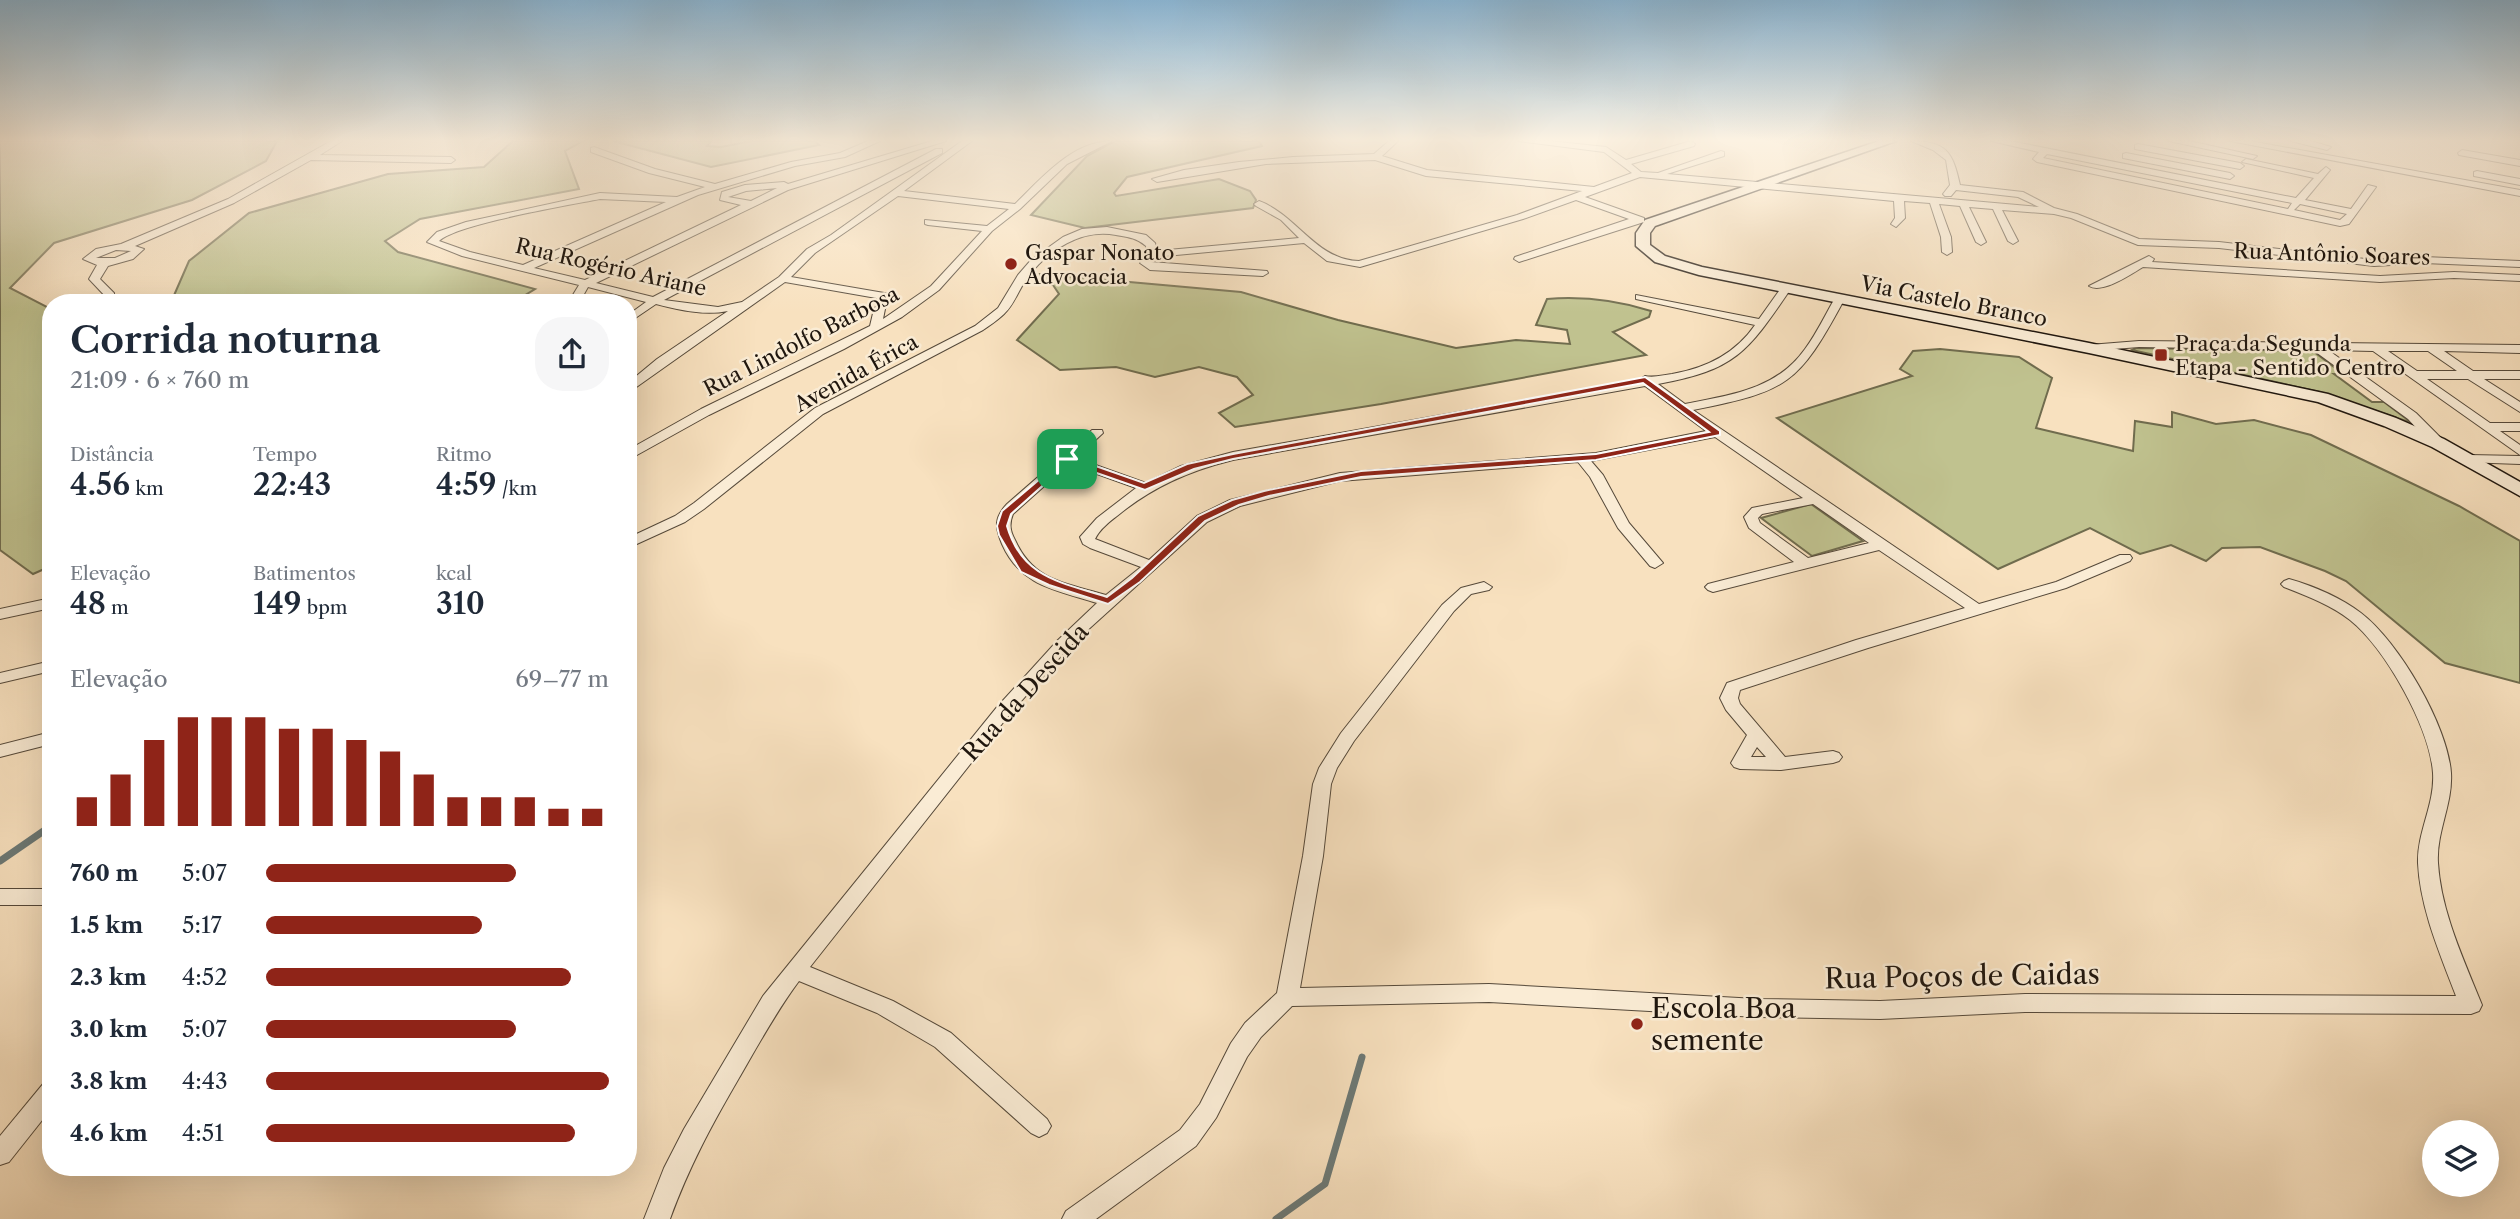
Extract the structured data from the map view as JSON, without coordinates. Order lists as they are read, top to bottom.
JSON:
{
  "streets": {
    "main road": ["Via Castelo Branco"],
    "street": [
      "Rua Antônio Soares",
      "Rua Rogério Ariane",
      "Rua Lindolfo Barbosa",
      "Avenida Érica",
      "Rua da Descida",
      "Rua Poços de Caidas"
    ]
  },
  "places": {
    "other": ["Gaspar Nonato Advocacia", "Escola Boa semente"],
    "transit": ["Praça da Segunda Etapa - Sentido Centro"]
  },
  "page": {
    "heading": ["Corrida noturna", "21:09 · 6 × 760 m"],
    "stats": [
      ["Distância", "4.56 km"],
      ["Tempo", "22:43"],
      ["Ritmo", "4:59 /km"],
      ["Elevação", "48 m"],
      ["Batimentos", "149 bpm"],
      ["kcal", "310"]
    ],
    "chart": ["Elevação", "69–77 m"],
    "list": [
      {
        "name": "760 m",
        "note": "5:07"
      },
      {
        "name": "1.5 km",
        "note": "5:17"
      },
      {
        "name": "2.3 km",
        "note": "4:52"
      },
      {
        "name": "3.0 km",
        "note": "5:07"
      },
      {
        "name": "3.8 km",
        "note": "4:43"
      },
      {
        "name": "4.6 km",
        "note": "4:51"
      }
    ]
  }
}
